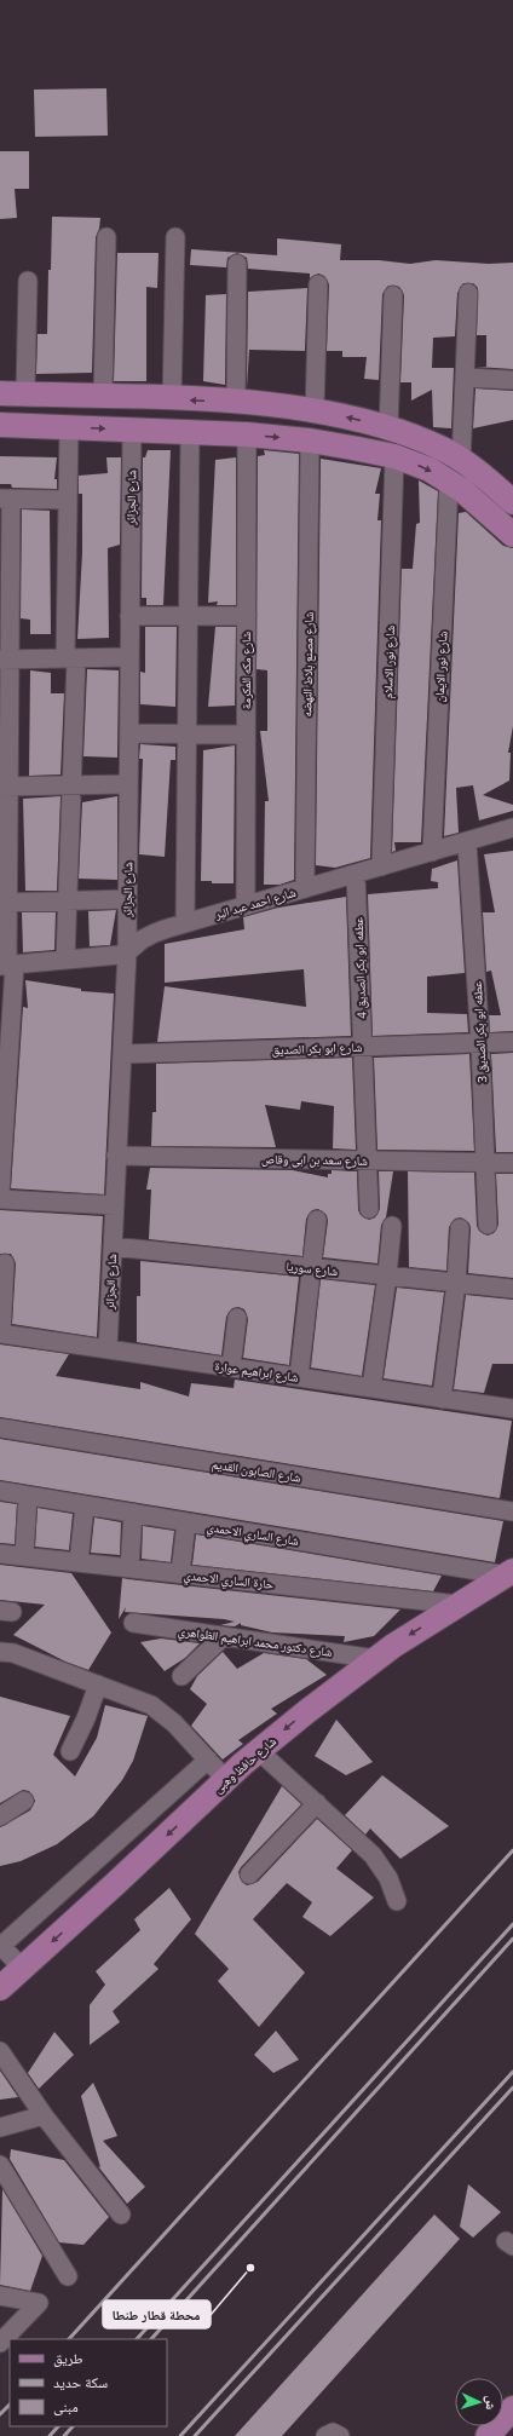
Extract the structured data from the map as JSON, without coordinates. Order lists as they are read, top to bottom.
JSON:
{
  "streets": {
    "main road": ["شارع حافظ وهبى"],
    "street": [
      "شارع الجزائر",
      "شارع نور الاسلام",
      "شارع مصنع بلاط النهضه",
      "شارع نور الايمان",
      "شارع مكه المكرمة",
      "شارع احمد عبد البر",
      "عطفه ابو بكر الصديق 4",
      "عطفه ابو بكر الصديق 3",
      "شارع ابو بكر الصديق",
      "شارع سعد بن ابى وقاص",
      "شارع سوريا",
      "شارع ابراهيم عوارة",
      "شارع الصابون القديم",
      "شارع الساري الاحمدي",
      "حارة الساري الاحمدي",
      "شارع دكتور محمد ابراهيم الظواهري"
    ]
  },
  "crossings": [
    ["شارع الجزائر", "شارع احمد عبد البر"],
    ["شارع الجزائر", "شارع ابو بكر الصديق"],
    ["شارع الجزائر", "شارع سعد بن ابى وقاص"],
    ["شارع الجزائر", "شارع سوريا"],
    ["شارع الجزائر", "شارع ابراهيم عوارة"],
    ["شارع نور الاسلام", "شارع احمد عبد البر"],
    ["شارع مصنع بلاط النهضه", "شارع احمد عبد البر"],
    ["شارع نور الايمان", "شارع احمد عبد البر"],
    ["شارع مكه المكرمة", "شارع احمد عبد البر"],
    ["شارع احمد عبد البر", "عطفه ابو بكر الصديق 4"],
    ["شارع احمد عبد البر", "عطفه ابو بكر الصديق 3"],
    ["عطفه ابو بكر الصديق 4", "شارع ابو بكر الصديق"],
    ["عطفه ابو بكر الصديق 4", "شارع سعد بن ابى وقاص"],
    ["عطفه ابو بكر الصديق 3", "شارع ابو بكر الصديق"],
    ["عطفه ابو بكر الصديق 3", "شارع سعد بن ابى وقاص"],
    ["شارع الساري الاحمدي", "شارع حافظ وهبى"],
    ["حارة الساري الاحمدي", "شارع حافظ وهبى"],
    ["شارع دكتور محمد ابراهيم الظواهري", "شارع حافظ وهبى"]
  ],
  "one_way": ["شارع حافظ وهبى"],
  "places": ["محطة قطار طنطا"],
  "legend": ["طريق", "سكة حديد", "مبنى"],
  "north": "right"
}
